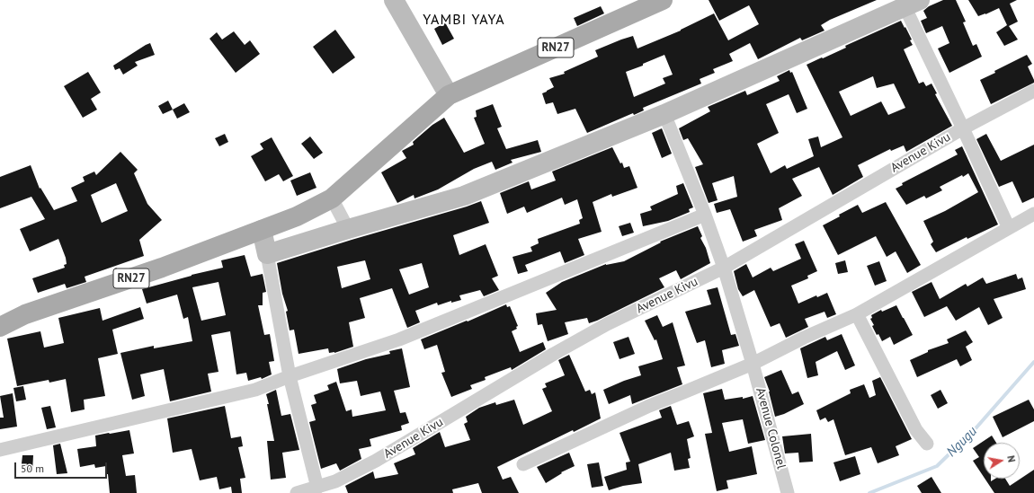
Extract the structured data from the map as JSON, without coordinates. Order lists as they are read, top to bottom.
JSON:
{
  "streets": {
    "main road": ["RN27"],
    "street": ["Avenue Kivu", "Avenue Colonel"]
  },
  "crossings": [
    ["Avenue Kivu", "Avenue Colonel"]
  ],
  "districts": ["YAMBI YAYA"],
  "water": ["Ngugu"],
  "scale_bar": "50 m",
  "north": "right"
}
